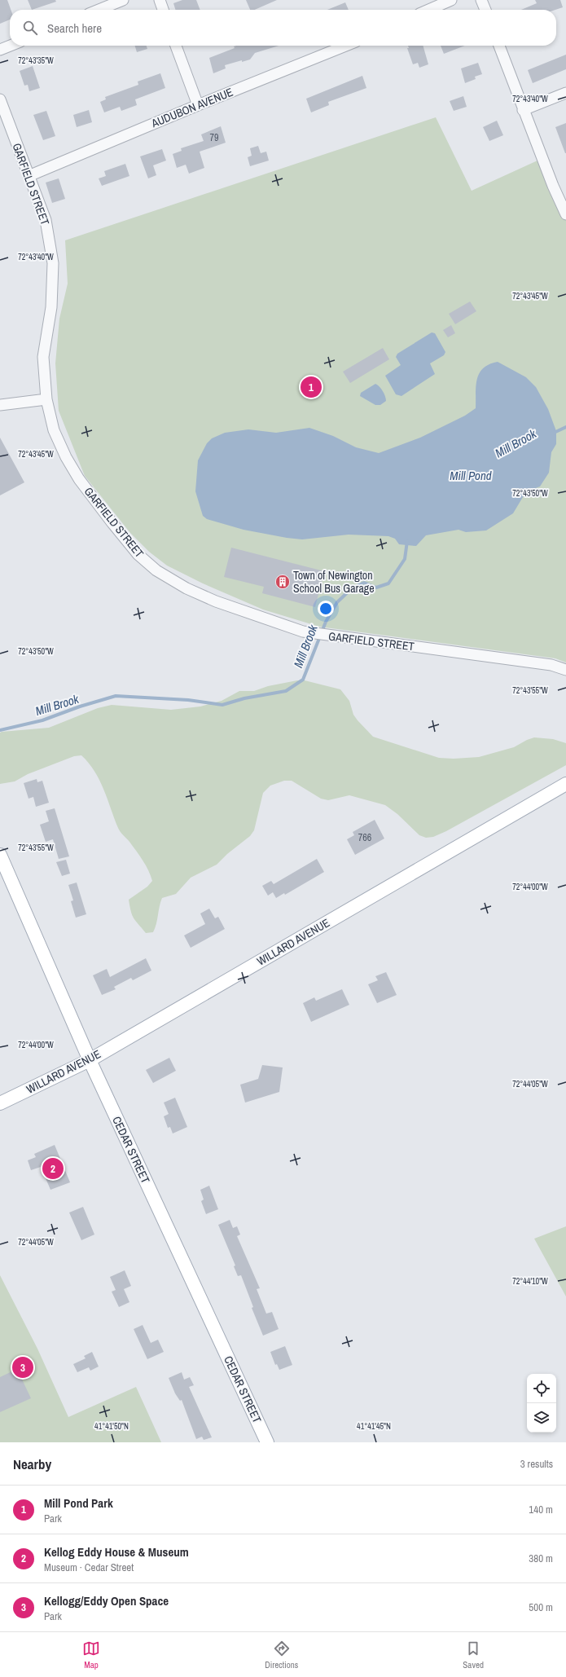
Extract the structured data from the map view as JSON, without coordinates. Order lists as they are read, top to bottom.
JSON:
{
  "streets": {
    "main road": ["WILLARD AVENUE", "CEDAR STREET"],
    "street": ["AUDUBON AVENUE", "GARFIELD STREET"]
  },
  "crossings": [
    ["AUDUBON AVENUE", "GARFIELD STREET"],
    ["WILLARD AVENUE", "CEDAR STREET"]
  ],
  "water": ["Mill Brook", "Mill Pond"],
  "places": {
    "building": ["Town of Newington School Bus Garage"]
  },
  "house_numbers": ["79", "766"],
  "page": {
    "search": "Search here",
    "pins": ["1", "2", "3"],
    "heading": ["Nearby", "3 results"],
    "list": [
      {
        "mark": "1",
        "name": "Mill Pond Park",
        "note": "Park",
        "value": "140 m"
      },
      {
        "mark": "2",
        "name": "Kellog Eddy House & Museum",
        "note": "Museum · Cedar Street",
        "value": "380 m"
      },
      {
        "mark": "3",
        "name": "Kellogg/Eddy Open Space",
        "note": "Park",
        "value": "500 m"
      }
    ],
    "nav": ["Map", "Directions", "Saved"]
  },
  "coordinates": [
    "72°43'35\"W",
    "72°43'40\"W",
    "72°43'45\"W",
    "72°43'50\"W",
    "72°43'55\"W",
    "72°44'00\"W",
    "72°44'05\"W",
    "72°44'10\"W",
    "41°41'50\"N",
    "41°41'45\"N"
  ]
}
